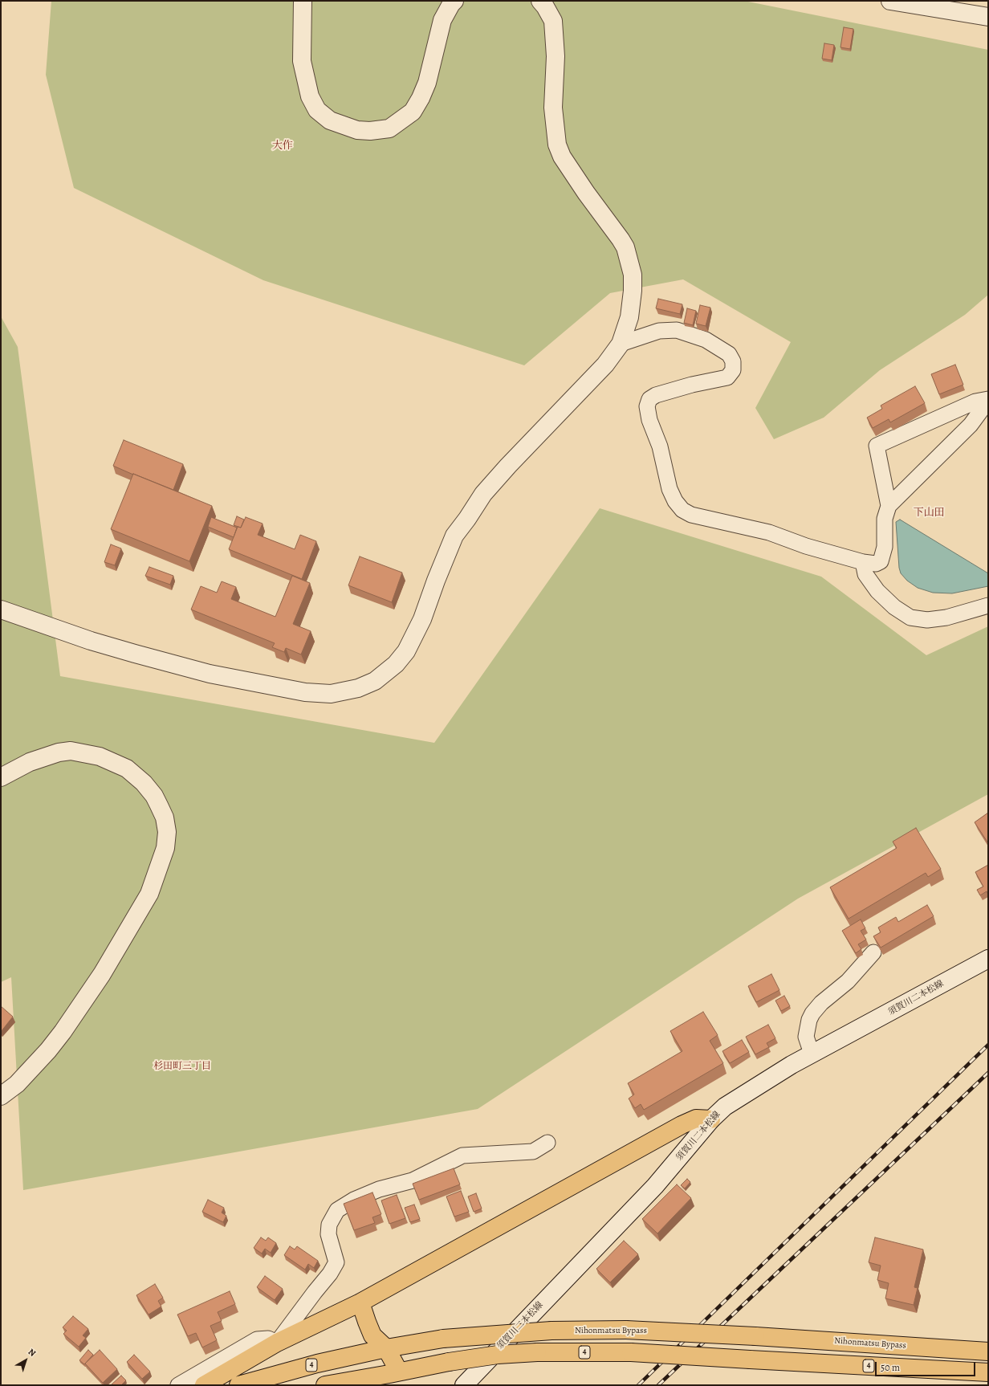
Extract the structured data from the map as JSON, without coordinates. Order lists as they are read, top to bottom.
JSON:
{
  "streets": {
    "highway": ["Nihonmatsu Bypass", "4"],
    "street": ["須賀川二本松線"]
  },
  "districts": ["大作", "下山田", "杉田町三丁目"],
  "scale_bar": "50 m",
  "north": "top right"
}
